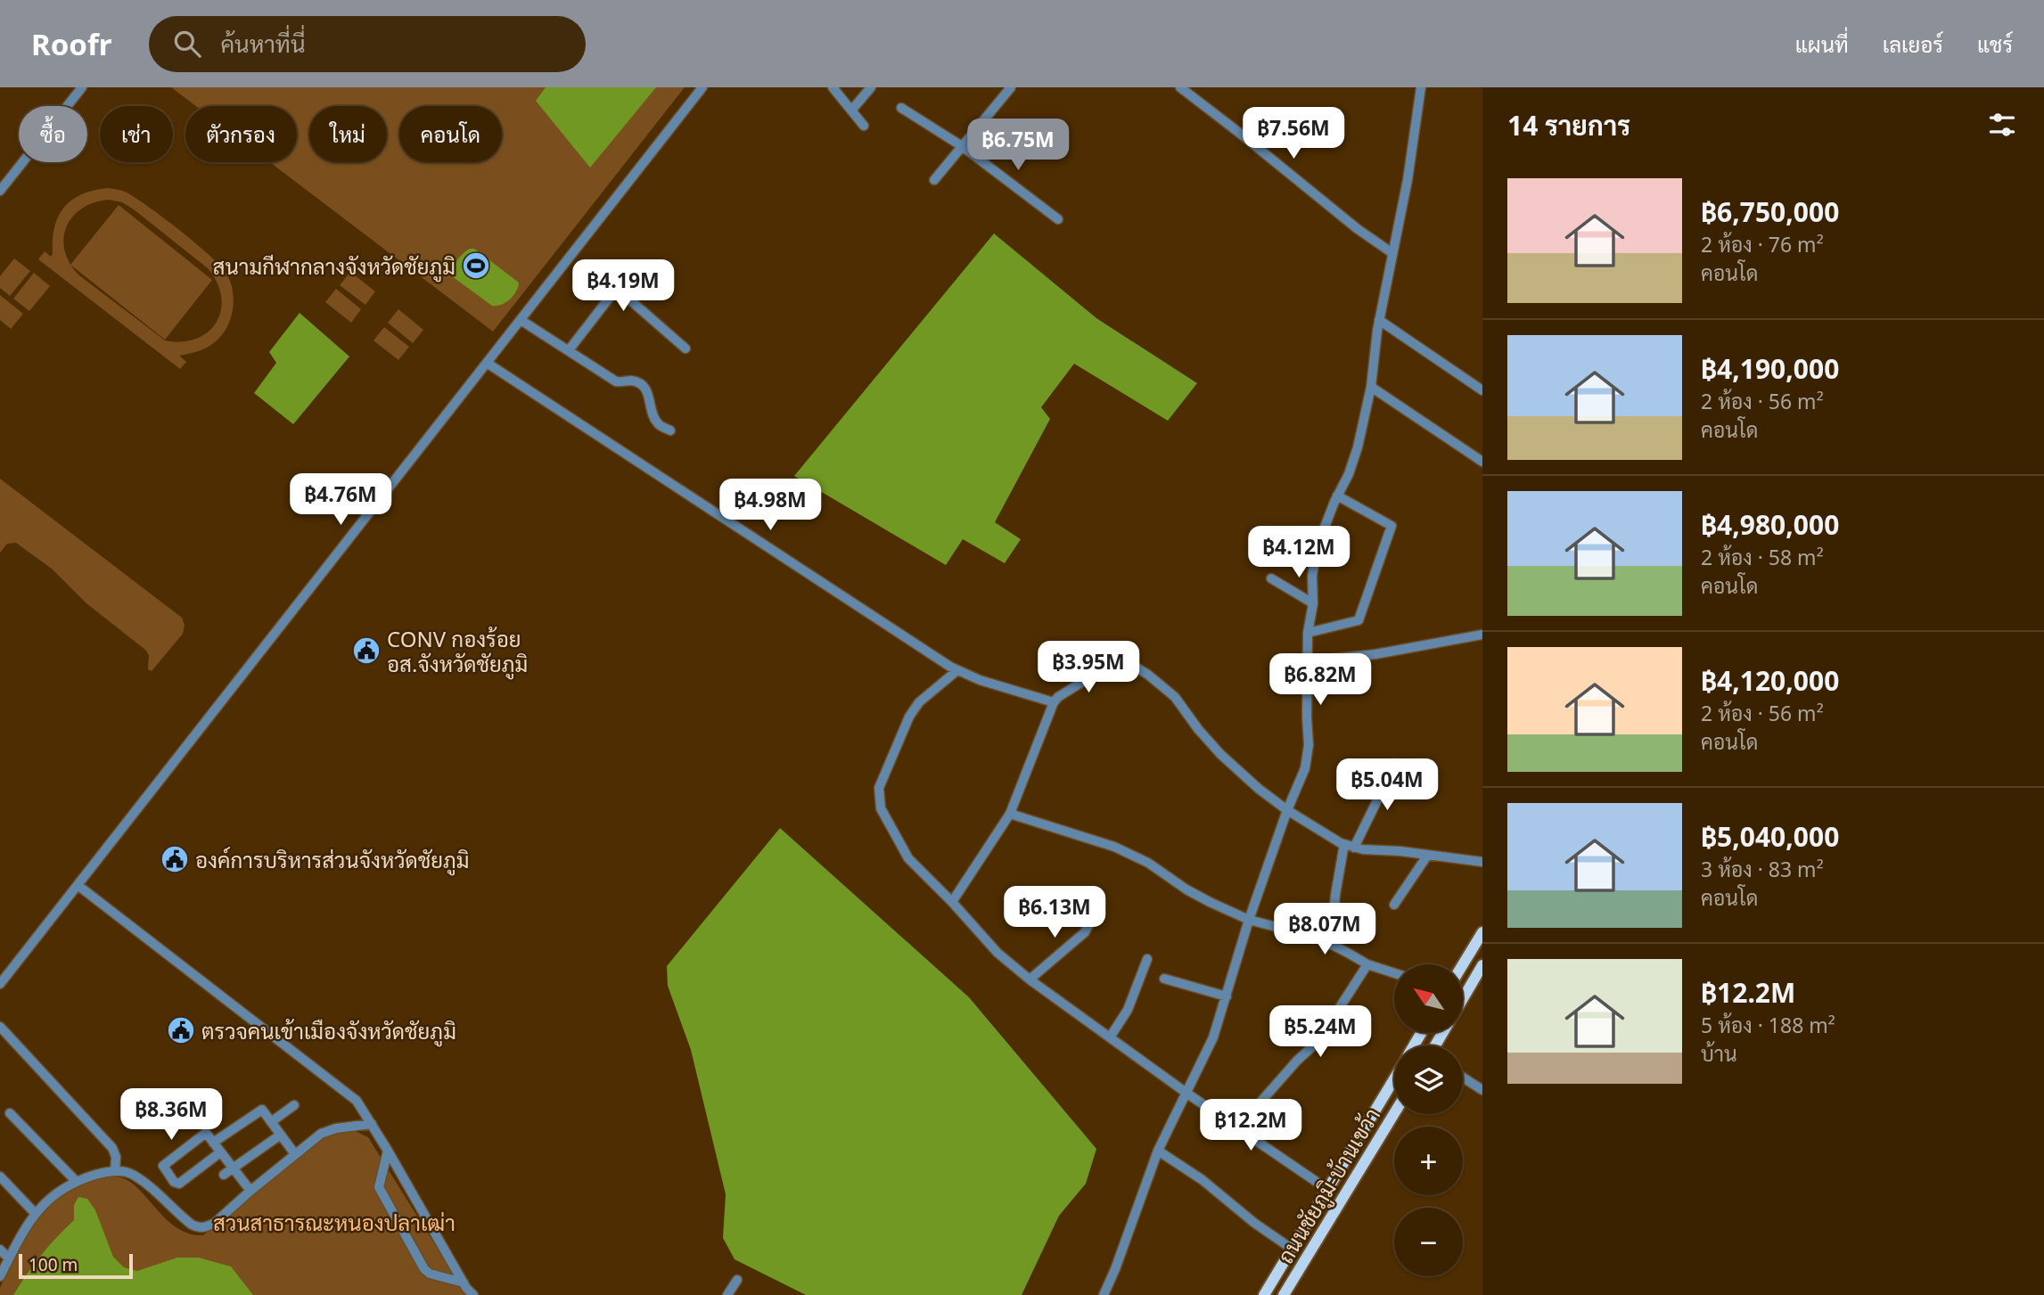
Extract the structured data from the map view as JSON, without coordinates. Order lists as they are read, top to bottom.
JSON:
{
  "streets": {
    "main road": ["ถนนชัยภูมิ-บ้านเขว้า"]
  },
  "parks": ["สวนสาธารณะหนองปลาเฒ่า"],
  "places": {
    "sports": ["สนามกีฬากลางจังหวัดชัยภูมิ"],
    "public building": ["CONV กองร้อย อส.จังหวัดชัยภูมิ", "องค์การบริหารส่วนจังหวัดชัยภูมิ", "ตรวจคนเข้าเมืองจังหวัดชัยภูมิ"]
  },
  "scale_bar": "100 m",
  "north": "top left",
  "page": {
    "header": "Roofr",
    "search": "ค้นหาที่นี่",
    "nav": ["แผนที่", "เลเยอร์", "แชร์"],
    "heading": "14 รายการ",
    "chip": [
      "ซื้อ",
      "เช่า",
      "ตัวกรอง",
      "ใหม่",
      "คอนโด"
    ],
    "price": [
      "฿7.56M",
      "฿6.75M",
      "฿4.19M",
      "฿4.76M",
      "฿4.98M",
      "฿4.12M",
      "฿3.95M",
      "฿6.82M",
      "฿5.04M",
      "฿6.13M",
      "฿8.07M",
      "฿5.24M",
      "฿8.36M",
      "฿12.2M"
    ],
    "list": [
      {
        "name": "฿6,750,000",
        "note": "2 ห้อง · 76 m² · คอนโด"
      },
      {
        "name": "฿4,190,000",
        "note": "2 ห้อง · 56 m² · คอนโด"
      },
      {
        "name": "฿4,980,000",
        "note": "2 ห้อง · 58 m² · คอนโด"
      },
      {
        "name": "฿4,120,000",
        "note": "2 ห้อง · 56 m² · คอนโด"
      },
      {
        "name": "฿5,040,000",
        "note": "3 ห้อง · 83 m² · คอนโด"
      },
      {
        "name": "฿12.2M",
        "note": "5 ห้อง · 188 m² · บ้าน"
      }
    ],
    "map_buttons": ["+", "−"],
    "scale": "100 m"
  }
}
